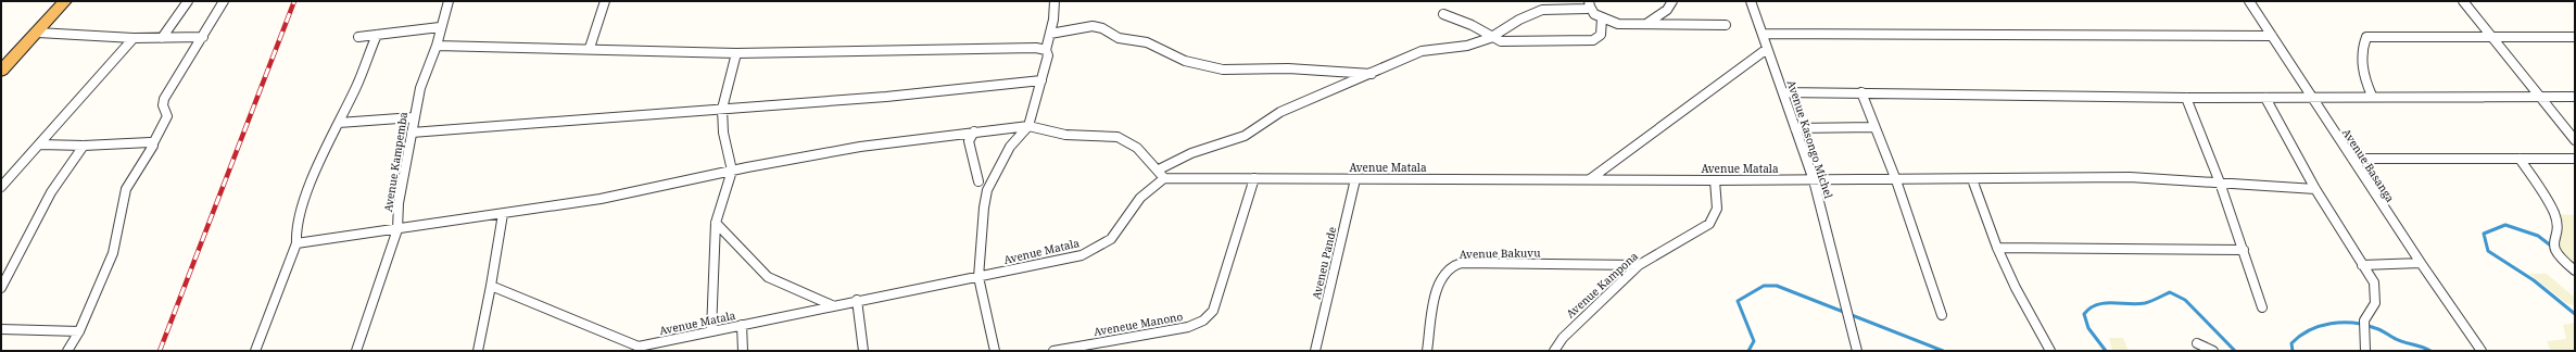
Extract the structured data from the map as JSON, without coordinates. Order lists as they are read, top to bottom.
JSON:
{
  "streets": {
    "street": [
      "Avenue Kasongo Michel",
      "Avenue Kampemba",
      "Avenue Basanga",
      "Avenue Matala",
      "Avenue Bakuvu",
      "Aveneu Pande",
      "Avenue Kampona",
      "Aveneue Manono"
    ]
  },
  "crossings": [
    ["Avenue Kasongo Michel", "Avenue Matala"],
    ["Avenue Matala", "Aveneu Pande"],
    ["Avenue Matala", "Avenue Kampona"],
    ["Avenue Matala", "Aveneue Manono"],
    ["Avenue Bakuvu", "Avenue Kampona"]
  ]
}
